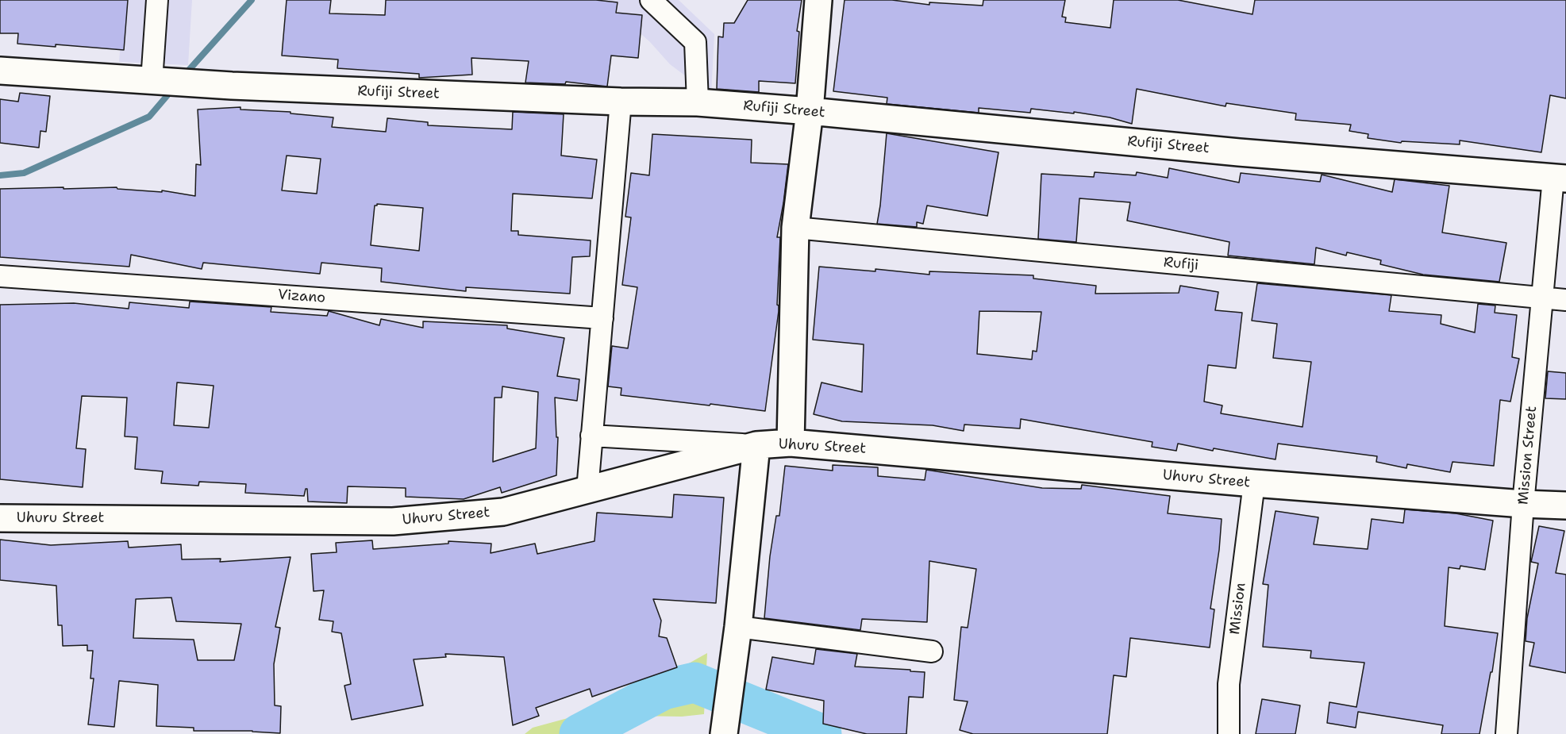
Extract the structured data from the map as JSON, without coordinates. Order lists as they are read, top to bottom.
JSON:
{
  "streets": {
    "street": [
      "Rufiji Street",
      "Rufiji",
      "Vizano",
      "Uhuru Street",
      "Mission Street",
      "Mission"
    ]
  },
  "crossings": [
    ["Rufiji Street", "Mission Street"],
    ["Rufiji", "Mission Street"],
    ["Uhuru Street", "Mission Street"],
    ["Uhuru Street", "Mission"]
  ]
}
